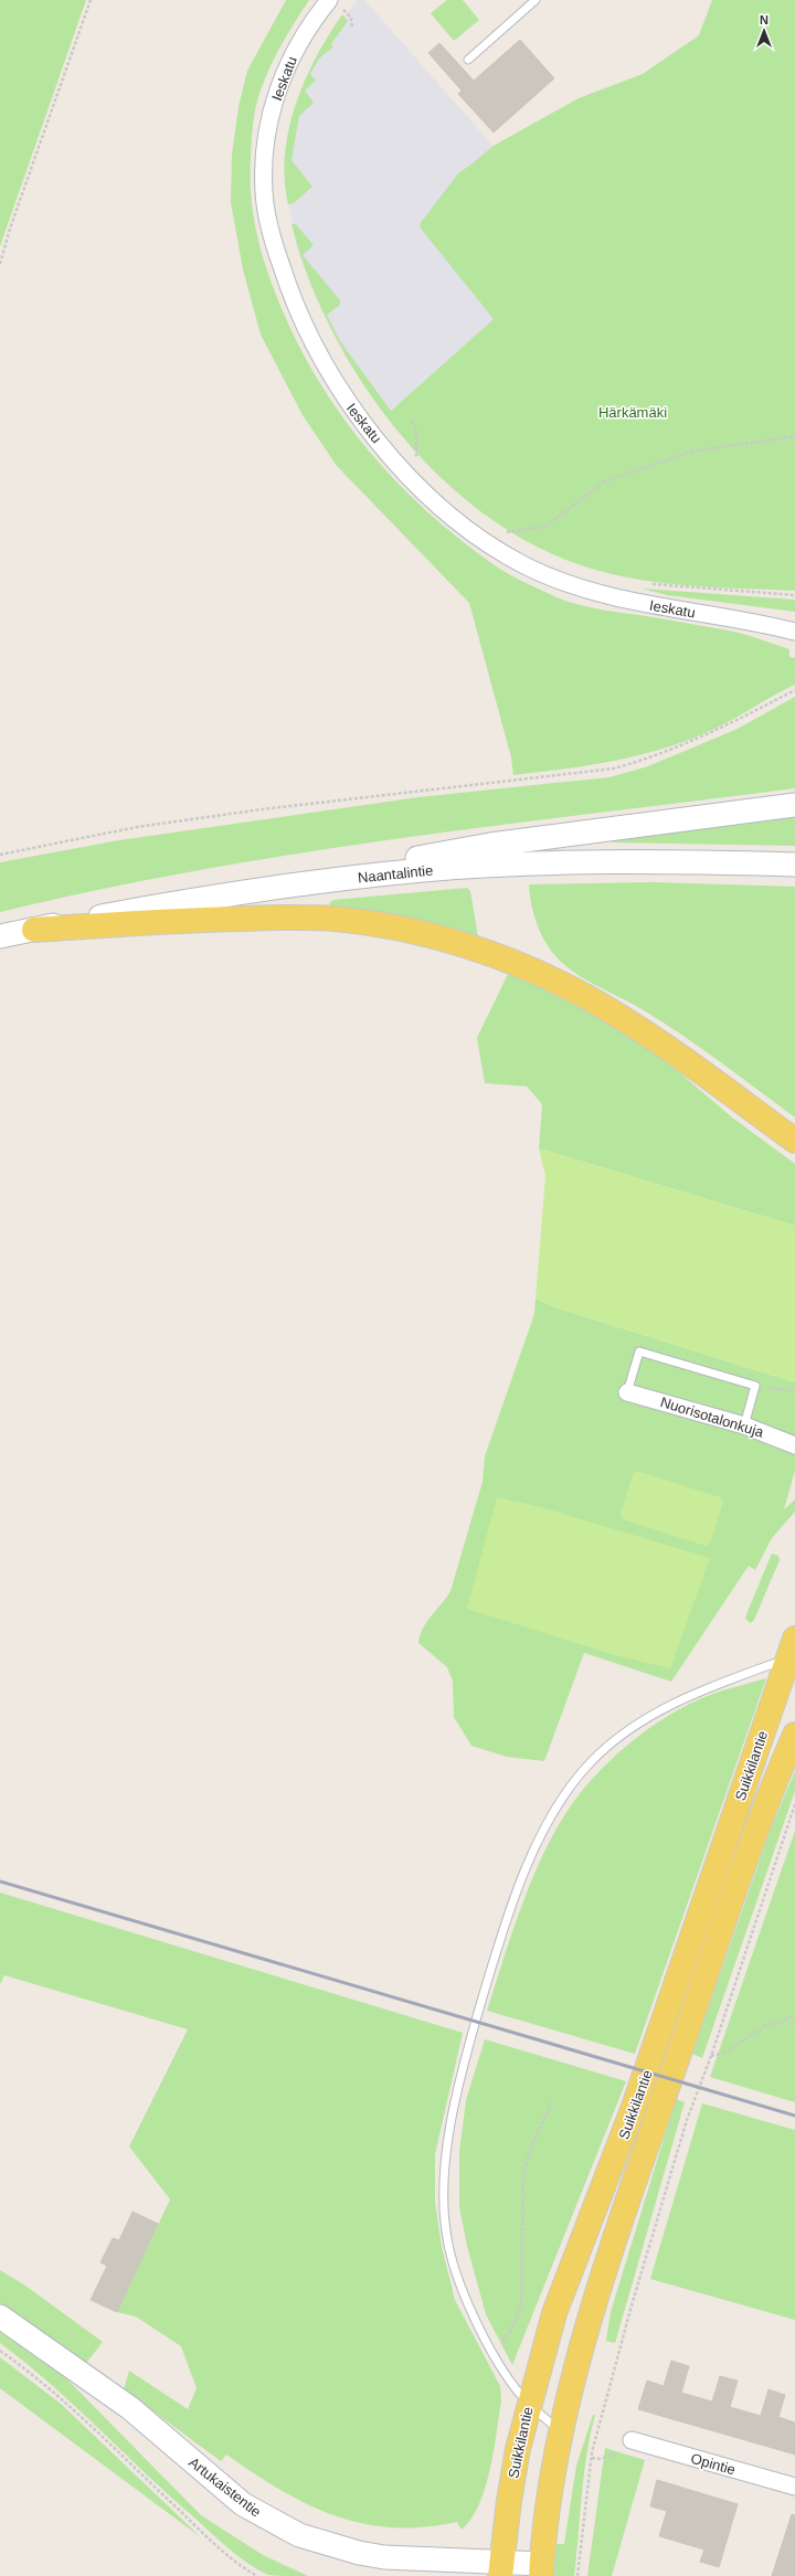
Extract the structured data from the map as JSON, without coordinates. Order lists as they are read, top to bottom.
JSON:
{
  "streets": {
    "main road": ["Naantalintie", "Suikkilantie", "Artukaistentie"],
    "street": ["Ieskatu", "Nuorisotalonkuja", "Opintie"]
  },
  "crossings": [
    ["Suikkilantie", "Artukaistentie"]
  ],
  "parks": ["Härkämäki"],
  "north": "top"
}
